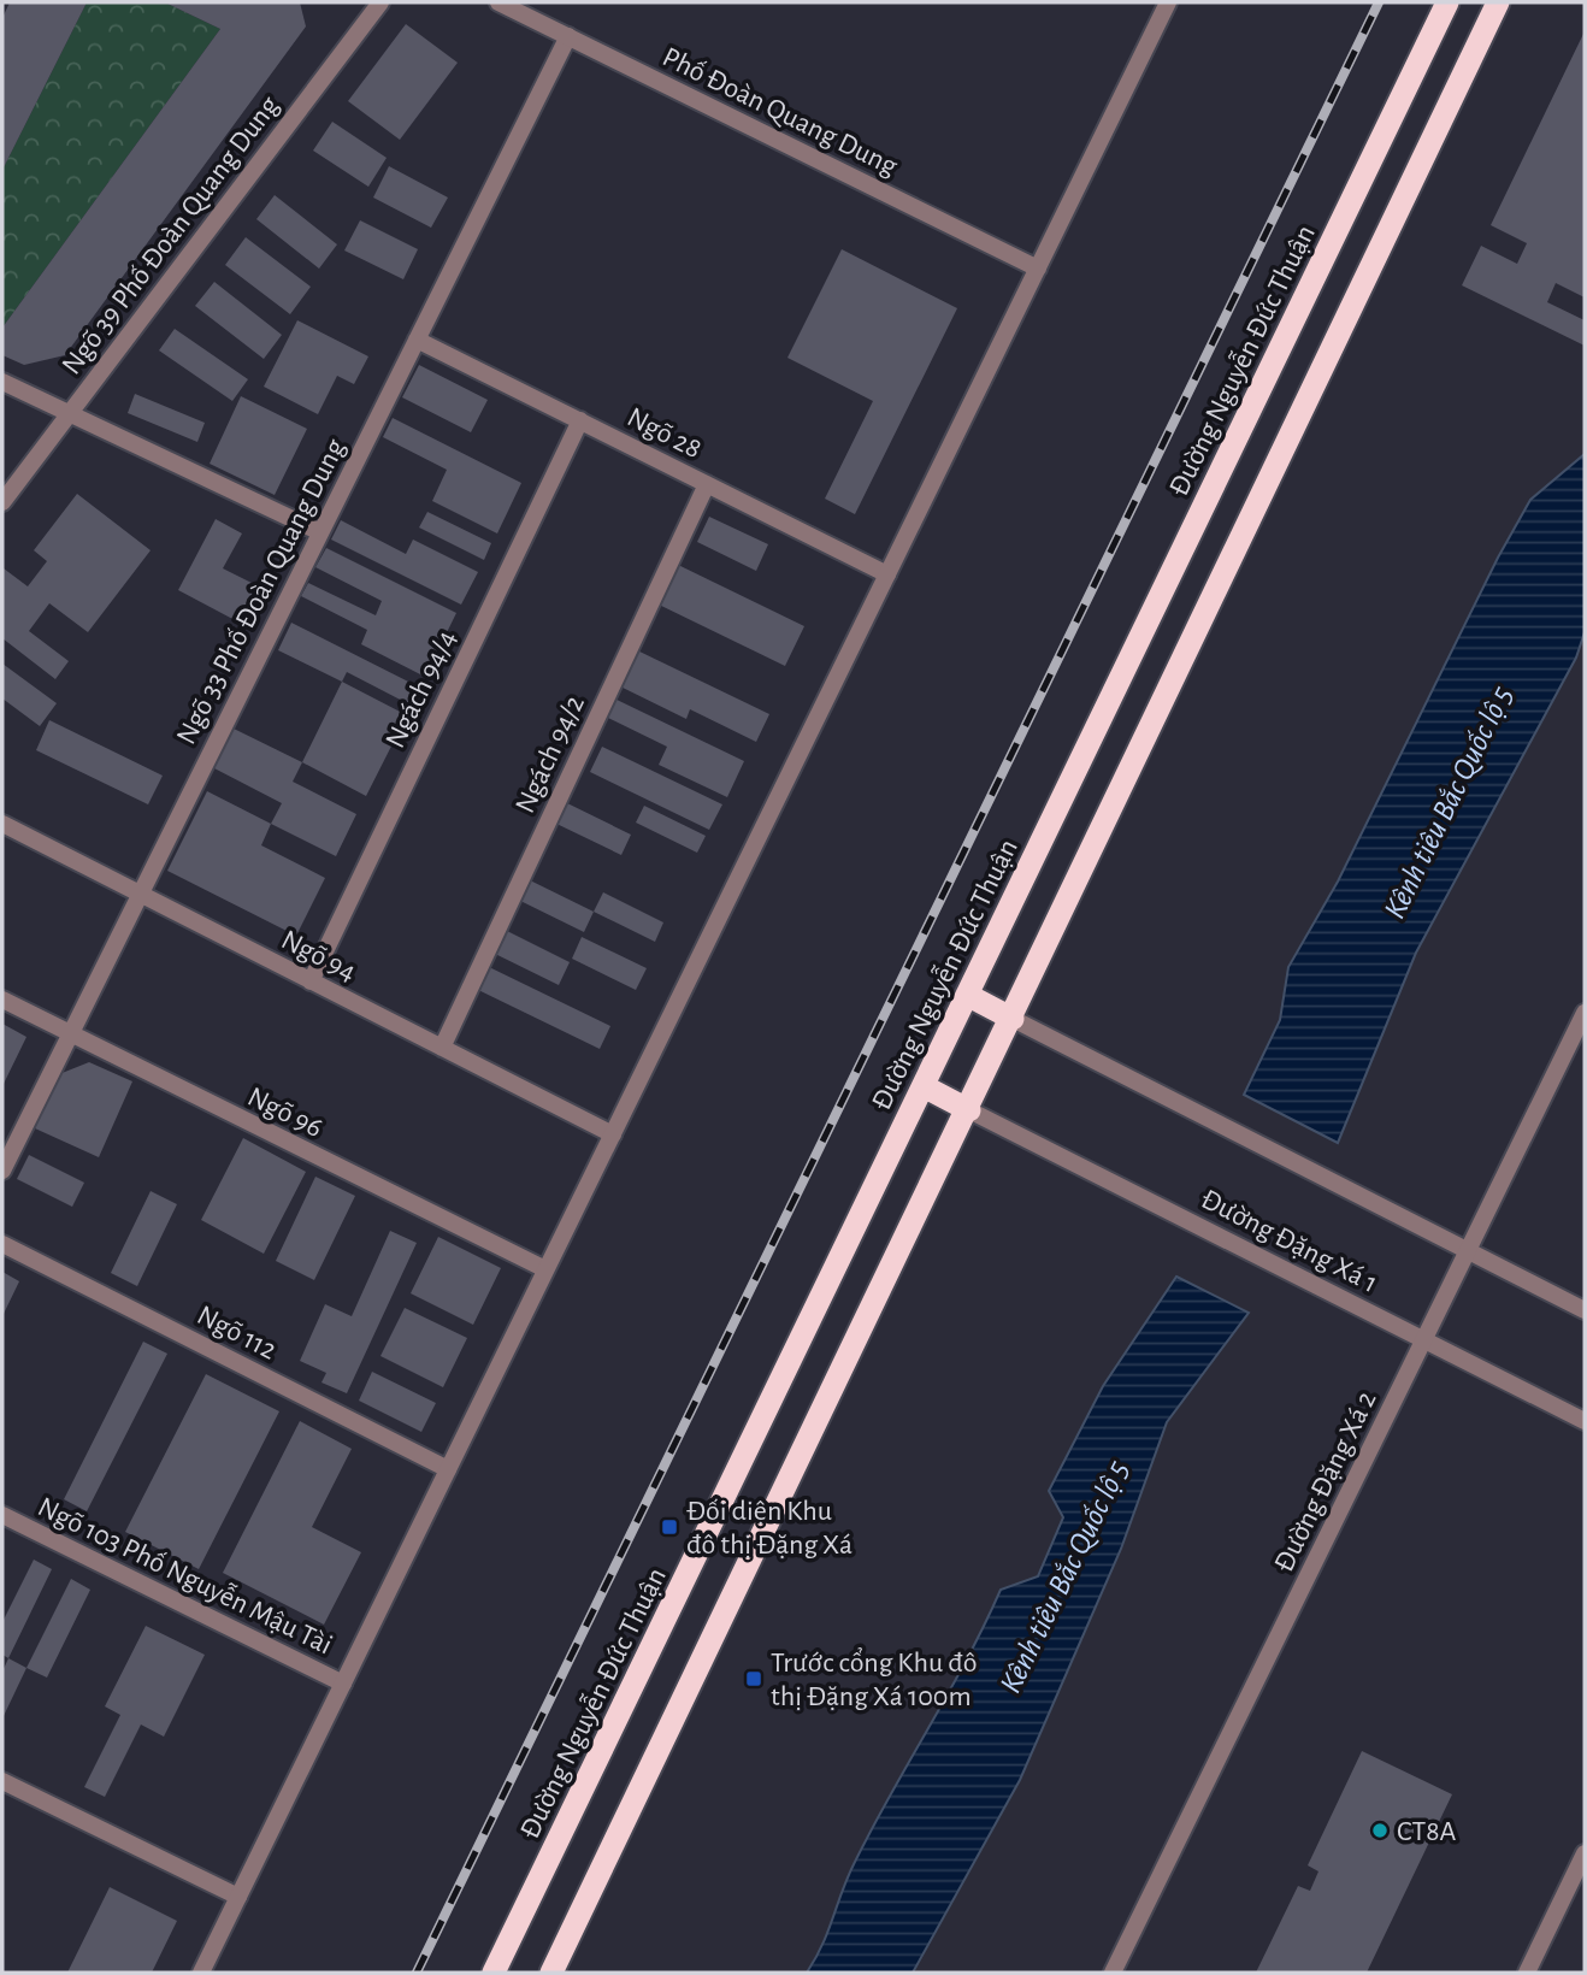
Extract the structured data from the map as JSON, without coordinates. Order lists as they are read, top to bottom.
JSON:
{
  "streets": {
    "highway": ["Đường Nguyễn Đức Thuận"],
    "street": [
      "Phố Đoàn Quang Dung",
      "Ngõ 39 Phố Đoàn Quang Dung",
      "Ngõ 28",
      "Ngõ 33 Phố Đoàn Quang Dung",
      "Ngách 94/4",
      "Ngách 94/2",
      "Ngõ 94",
      "Ngõ 96",
      "Đường Đặng Xá 1",
      "Ngõ 112",
      "Đường Đặng Xá 2",
      "Ngõ 103 Phố Nguyễn Mậu Tài"
    ]
  },
  "crossings": [
    ["Phố Đoàn Quang Dung", "Ngõ 33 Phố Đoàn Quang Dung"],
    ["Ngõ 28", "Ngõ 33 Phố Đoàn Quang Dung"],
    ["Ngõ 28", "Ngách 94/4"],
    ["Ngõ 28", "Ngách 94/2"],
    ["Ngõ 33 Phố Đoàn Quang Dung", "Ngõ 94"],
    ["Ngõ 33 Phố Đoàn Quang Dung", "Ngõ 96"],
    ["Ngách 94/4", "Ngõ 94"],
    ["Ngách 94/2", "Ngõ 94"],
    ["Đường Đặng Xá 1", "Đường Đặng Xá 2"]
  ],
  "water": ["Kênh tiêu Bắc Quốc lộ 5"],
  "places": {
    "transit": ["Đối diện Khu đô thị Đặng Xá", "Trước cổng Khu đô thị Đặng Xá 100m"],
    "other": ["CT8A"]
  }
}
